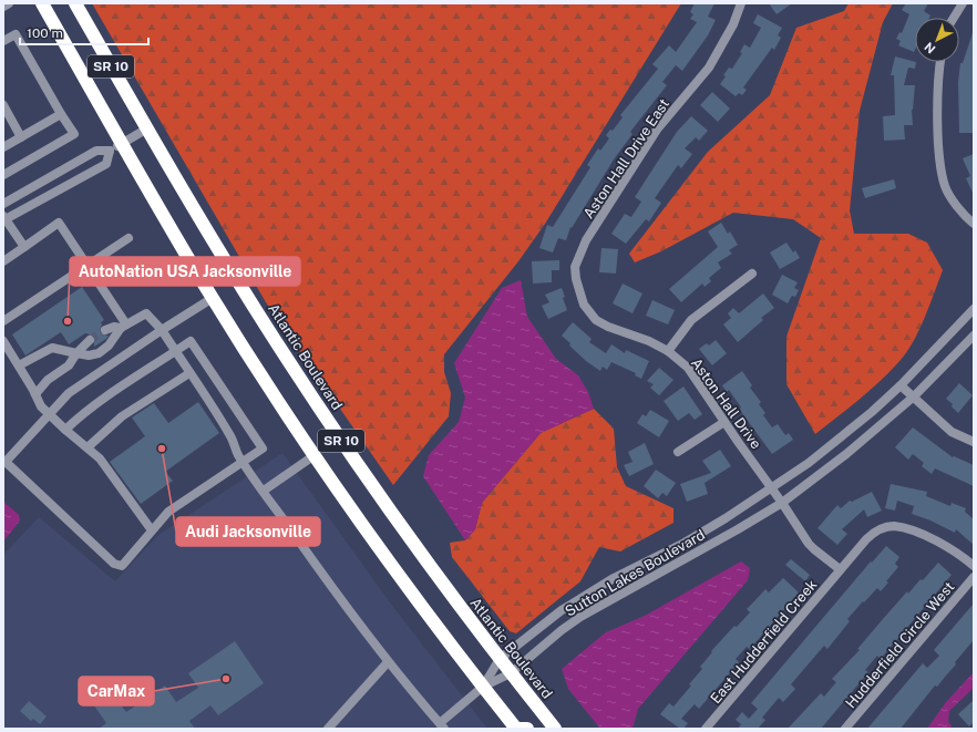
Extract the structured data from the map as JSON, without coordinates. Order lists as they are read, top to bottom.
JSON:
{
  "streets": {
    "highway": ["SR 10", "Atlantic Boulevard"],
    "street": [
      "Aston Hall Drive East",
      "Aston Hall Drive",
      "Sutton Lakes Boulevard",
      "East Hudderfield Creek",
      "Hudderfield Circle West"
    ]
  },
  "crossings": [
    ["SR 10", "Sutton Lakes Boulevard"],
    ["Aston Hall Drive East", "Aston Hall Drive"],
    ["Atlantic Boulevard", "Sutton Lakes Boulevard"],
    ["Aston Hall Drive", "Sutton Lakes Boulevard"],
    ["Aston Hall Drive", "East Hudderfield Creek"]
  ],
  "places": ["AutoNation USA Jacksonville", "Audi Jacksonville", "CarMax"],
  "scale_bar": "100 m",
  "north": "bottom left"
}
